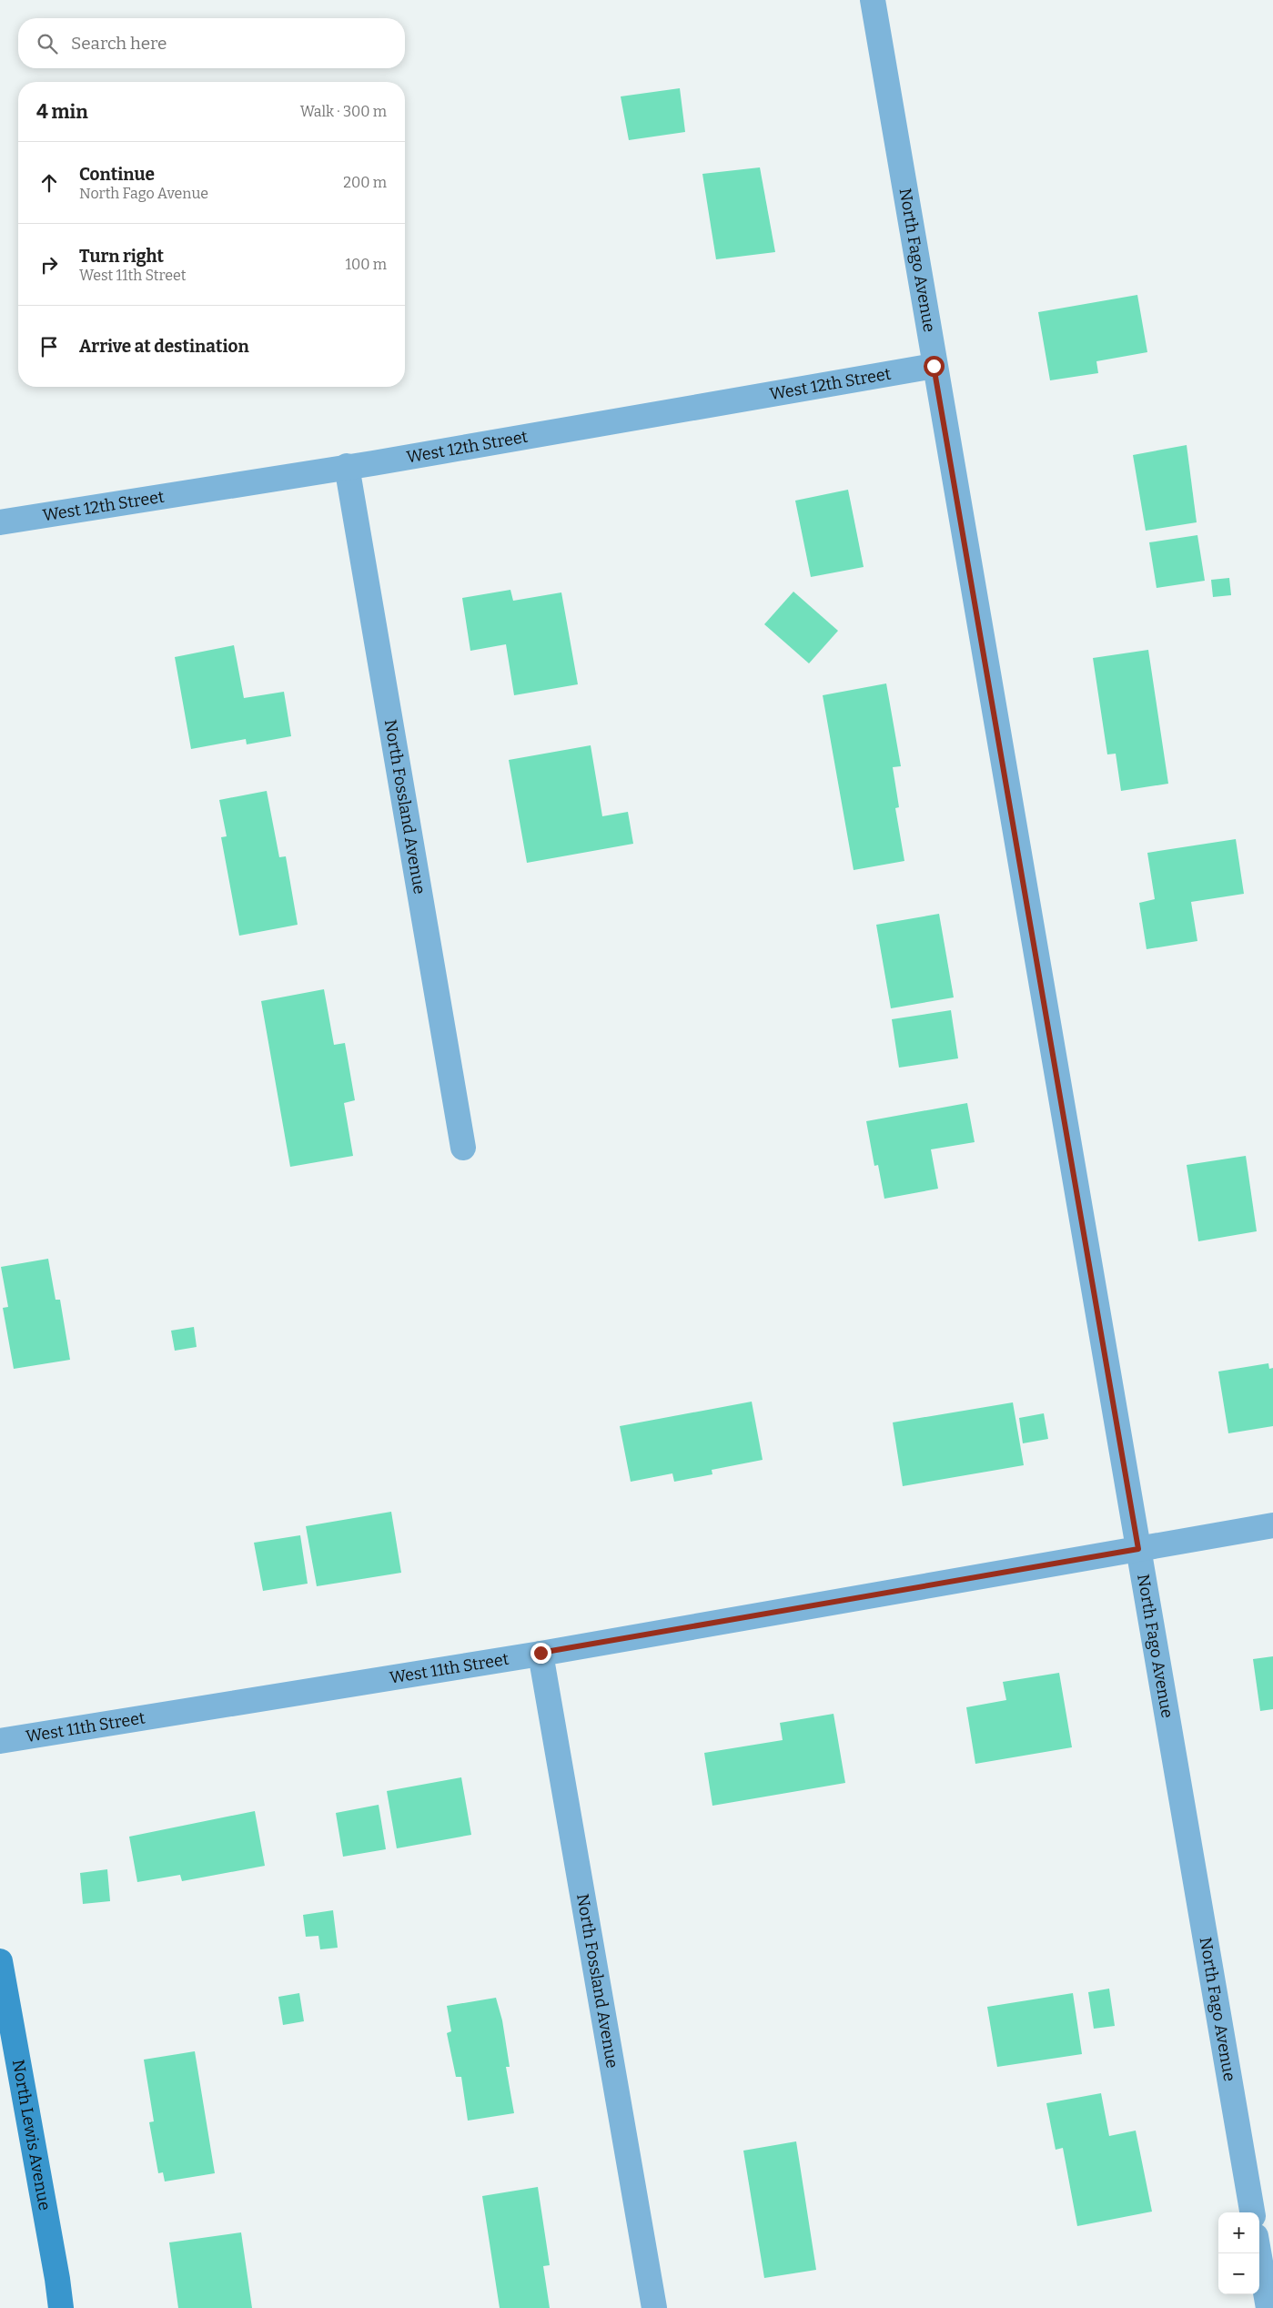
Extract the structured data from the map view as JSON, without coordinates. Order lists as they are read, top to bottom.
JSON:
{
  "streets": {
    "main road": ["North Lewis Avenue"],
    "street": [
      "North Fago Avenue",
      "West 12th Street",
      "North Fossland Avenue",
      "West 11th Street"
    ]
  },
  "crossings": [
    ["North Fago Avenue", "West 12th Street"],
    ["North Fago Avenue", "West 11th Street"],
    ["West 12th Street", "North Fossland Avenue"],
    ["North Fossland Avenue", "West 11th Street"]
  ],
  "page": {
    "search": "Search here",
    "heading": ["4 min", "Walk · 300 m"],
    "list": [
      ["Continue", "North Fago Avenue", "200 m"],
      ["Turn right", "West 11th Street", "100 m"],
      "Arrive at destination"
    ],
    "map_buttons": ["+", "−"]
  }
}
